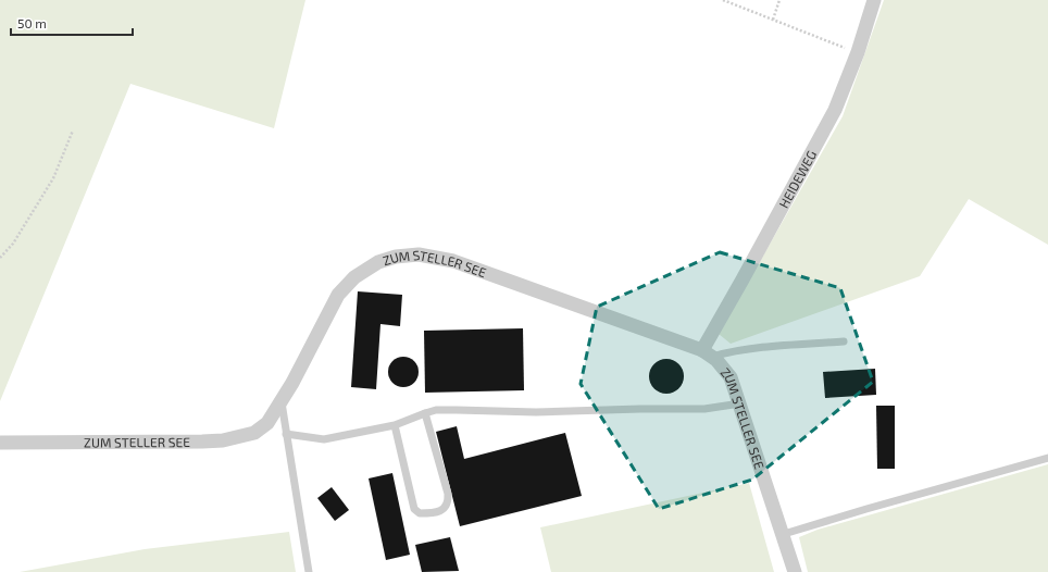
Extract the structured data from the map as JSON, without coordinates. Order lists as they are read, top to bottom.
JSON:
{
  "streets": {
    "street": ["HEIDEWEG", "ZUM STELLER SEE"]
  },
  "crossings": [
    ["HEIDEWEG", "ZUM STELLER SEE"]
  ],
  "scale_bar": "50 m"
}
